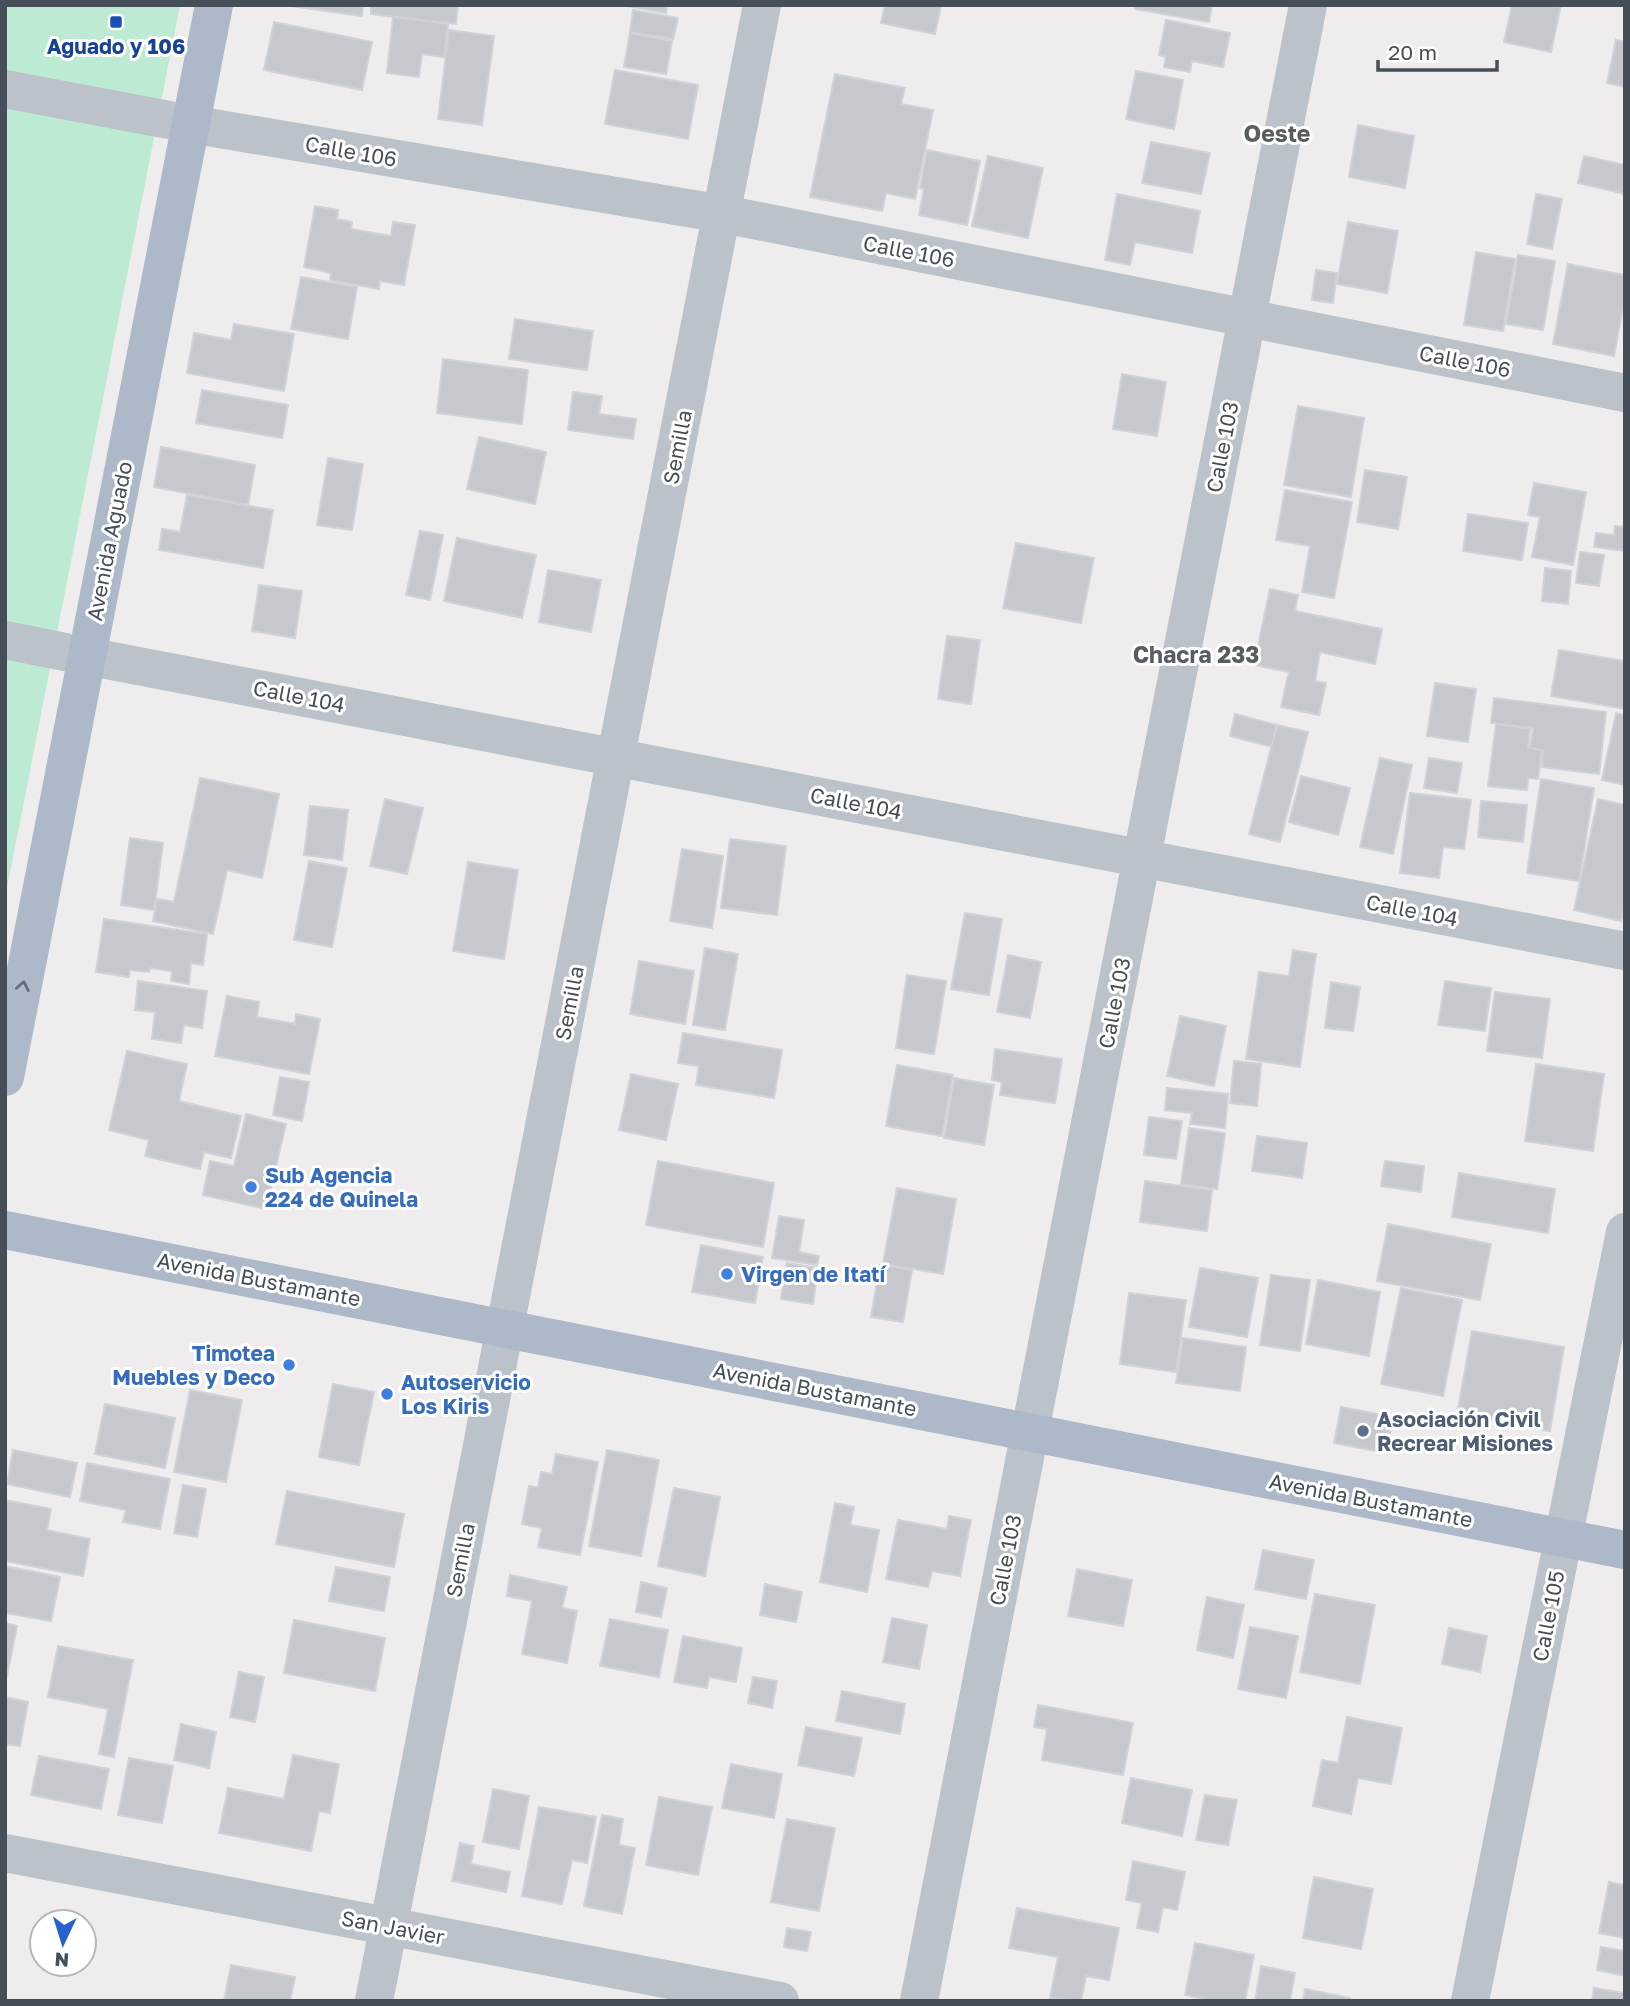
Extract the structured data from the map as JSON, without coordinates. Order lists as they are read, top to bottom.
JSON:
{
  "streets": {
    "main road": ["Avenida Aguado", "Avenida Bustamante"],
    "street": [
      "Calle 106",
      "Semilla",
      "Calle 103",
      "Calle 104",
      "Calle 105",
      "San Javier"
    ]
  },
  "crossings": [
    ["Calle 106", "Semilla"],
    ["Calle 106", "Calle 103"],
    ["Calle 106", "Avenida Aguado"],
    ["Semilla", "Calle 104"],
    ["Semilla", "Avenida Bustamante"],
    ["Semilla", "San Javier"],
    ["Calle 103", "Calle 104"],
    ["Calle 103", "Avenida Bustamante"],
    ["Avenida Aguado", "Calle 104"],
    ["Avenida Bustamante", "Calle 105"]
  ],
  "districts": ["Oeste", "Chacra 233"],
  "places": {
    "transit": ["Aguado y 106"],
    "other": [
      "Sub Agencia 224 de Quinela",
      "Virgen de Itatí",
      "Timotea Muebles y Deco",
      "Autoservicio Los Kiris",
      "Asociación Civil Recrear Misiones"
    ]
  },
  "scale_bar": "20 m",
  "north": "bottom"
}
